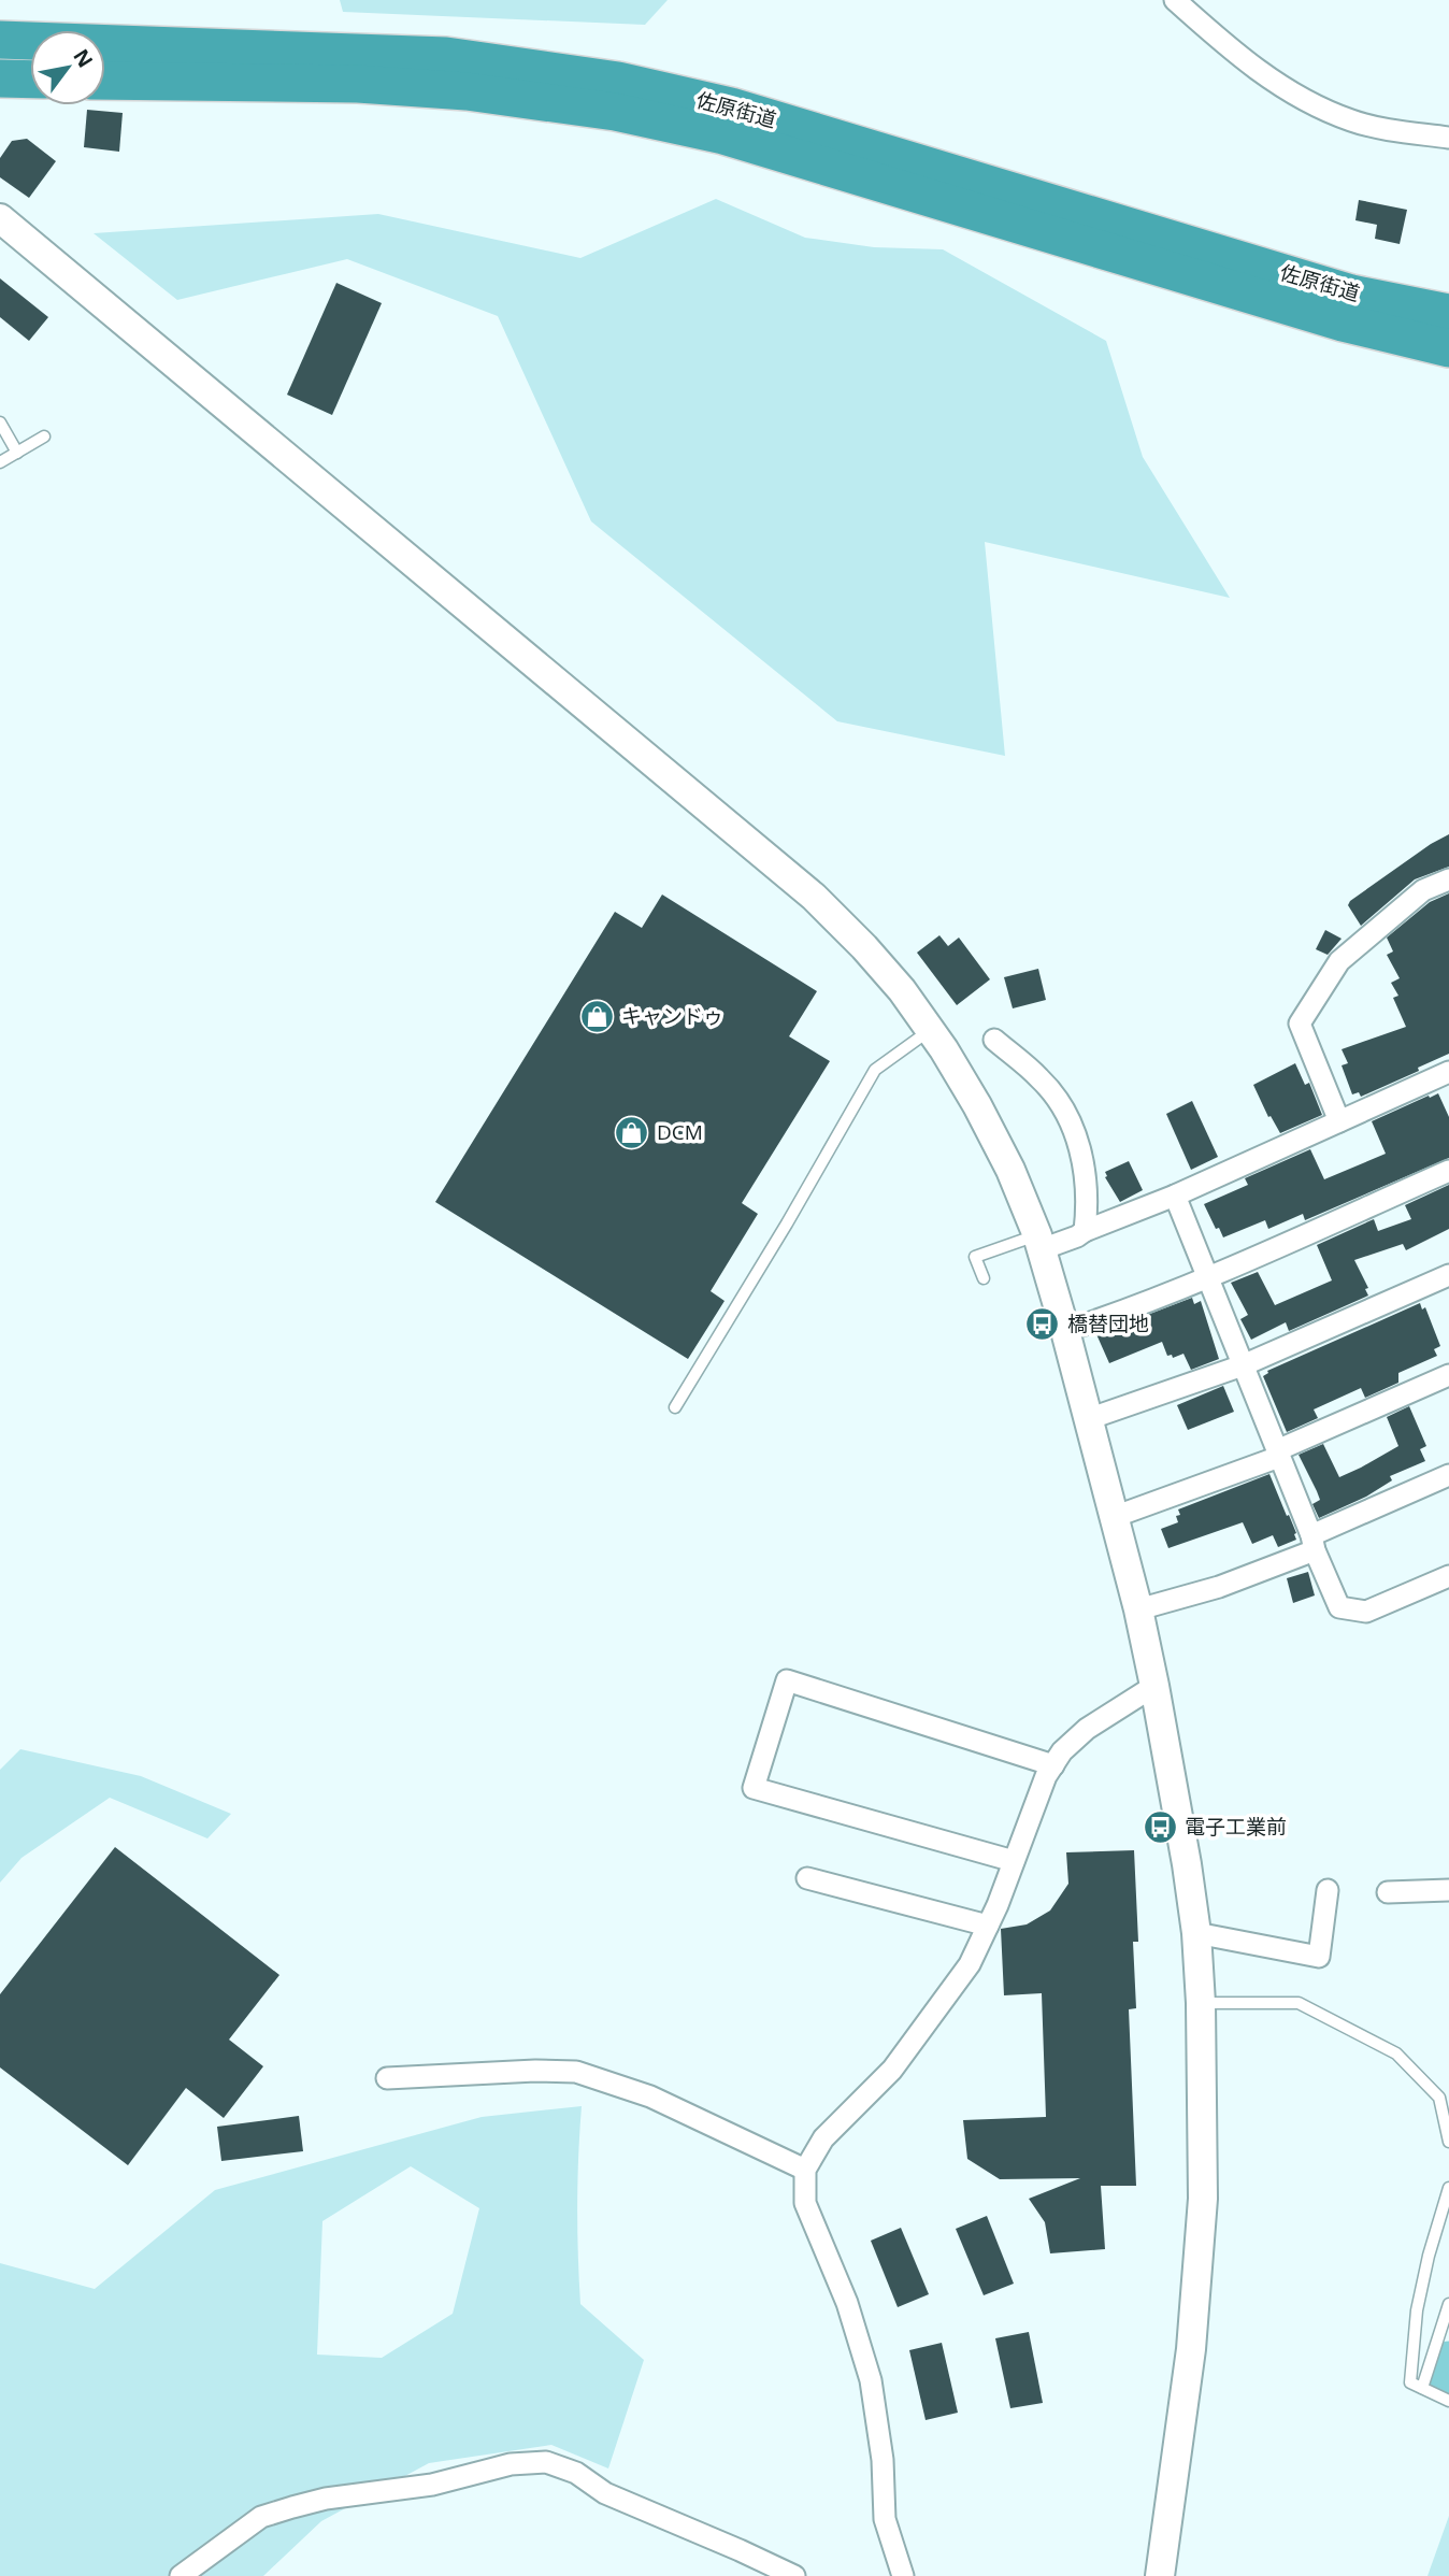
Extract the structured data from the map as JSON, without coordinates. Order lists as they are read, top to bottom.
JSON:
{
  "streets": {
    "highway": ["佐原街道"]
  },
  "places": {
    "shop": ["キャンドゥ", "DCM"],
    "bus stop": ["橋替団地", "電子工業前"]
  },
  "north": "top right"
}
